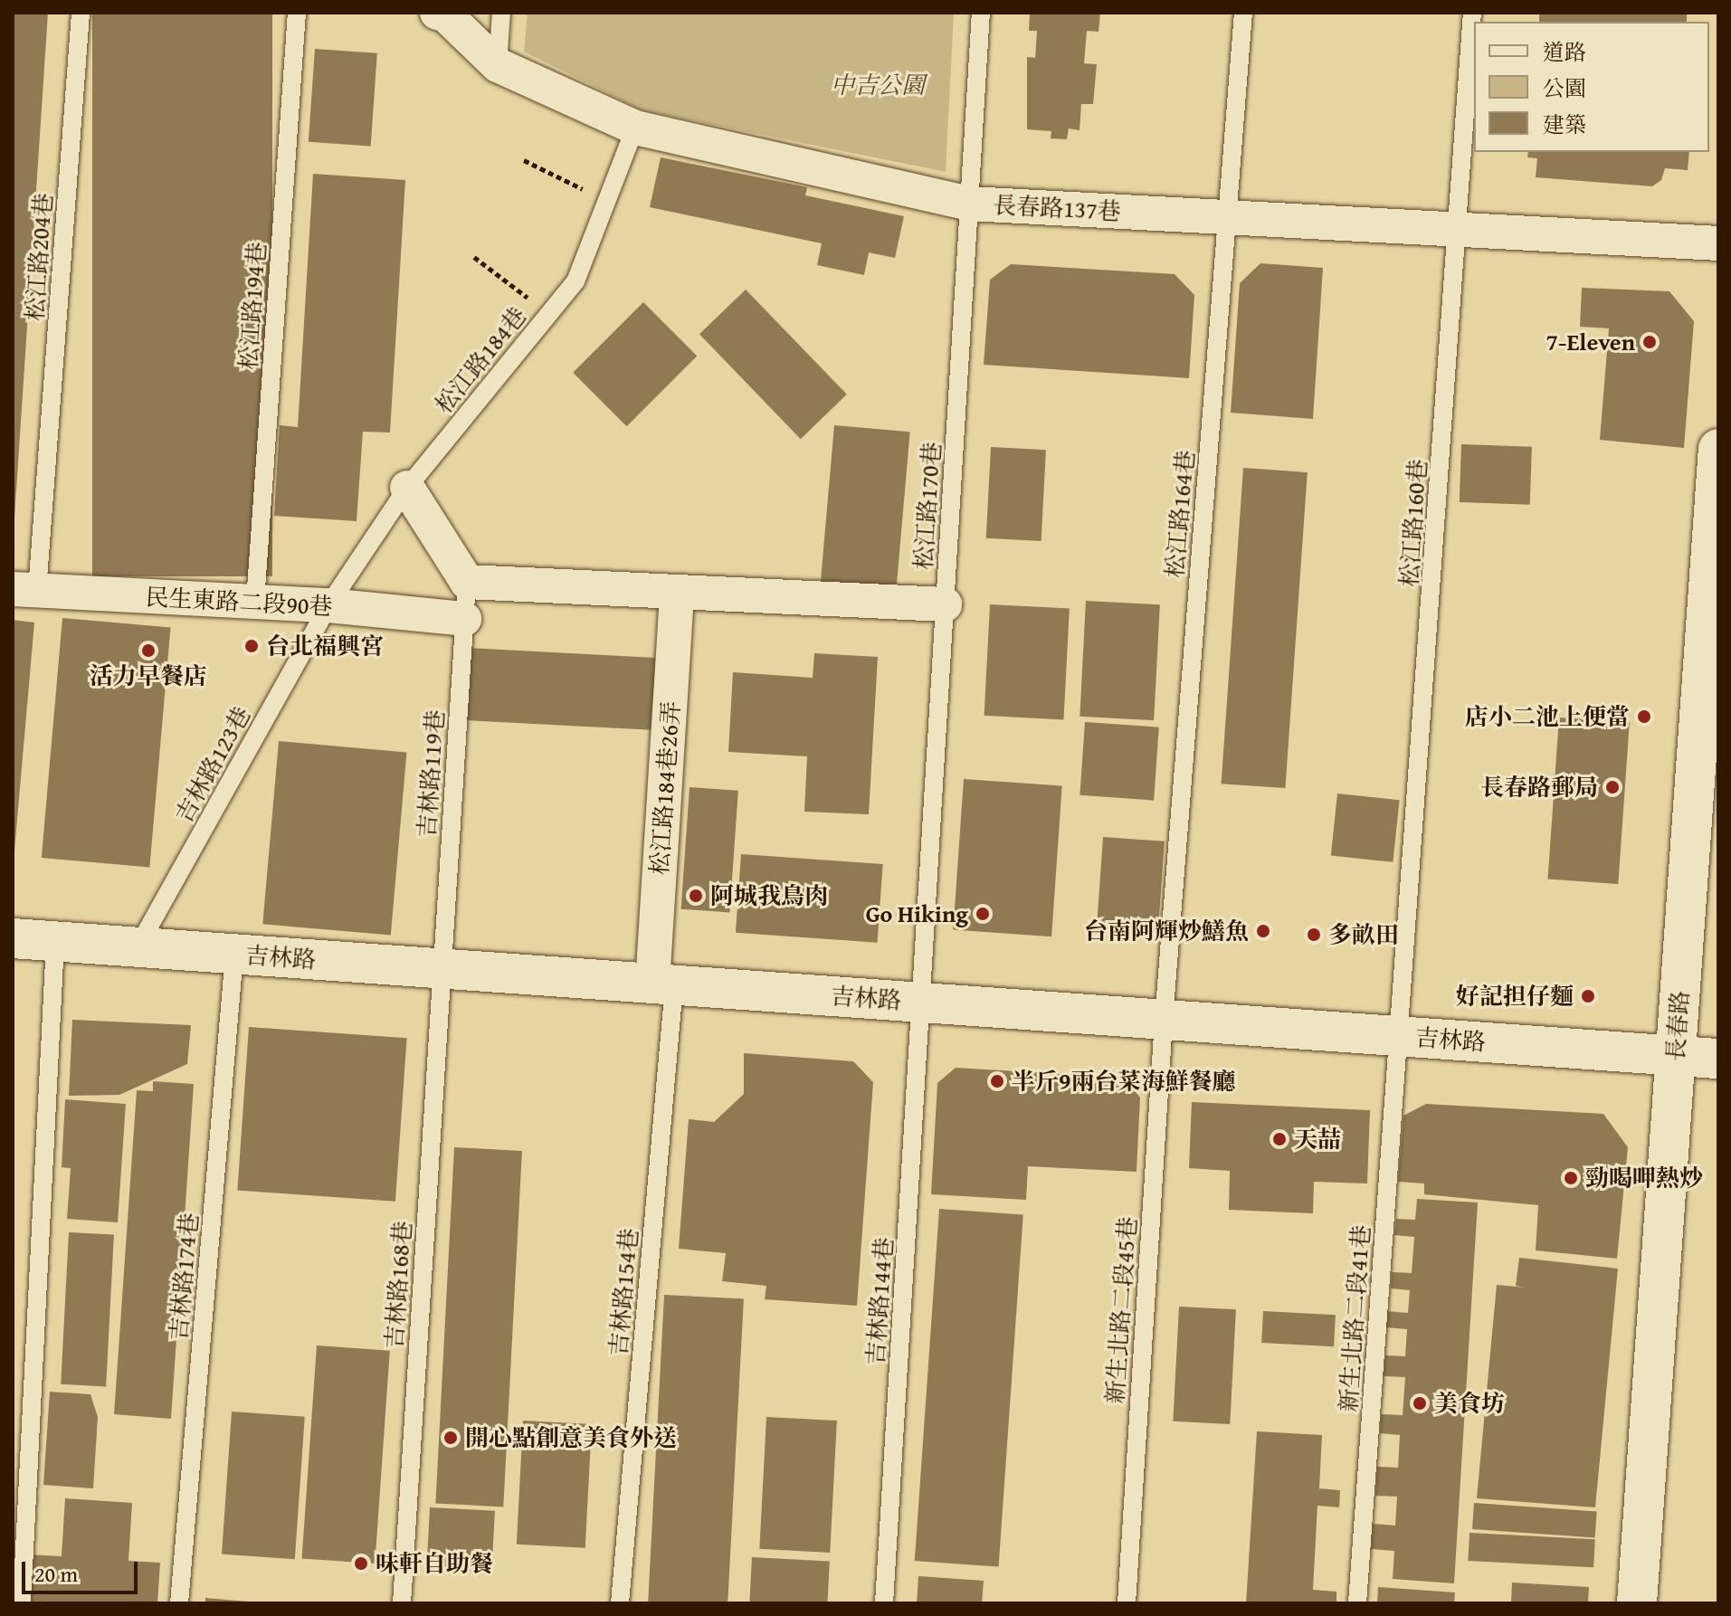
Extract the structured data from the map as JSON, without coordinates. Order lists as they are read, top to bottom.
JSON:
{
  "streets": {
    "street": [
      "長春路137巷",
      "民生東路二段90巷",
      "松江路184巷26弄",
      "吉林路",
      "長春路"
    ],
    "lane": [
      "松江路204巷",
      "松江路194巷",
      "松江路184巷",
      "松江路170巷",
      "松江路164巷",
      "松江路160巷",
      "吉林路123巷",
      "吉林路119巷",
      "吉林路174巷",
      "吉林路168巷",
      "吉林路154巷",
      "吉林路144巷",
      "新生北路二段45巷",
      "新生北路二段41巷"
    ]
  },
  "crossings": [
    ["長春路137巷", "松江路184巷"],
    ["長春路137巷", "松江路170巷"],
    ["長春路137巷", "松江路164巷"],
    ["長春路137巷", "松江路160巷"],
    ["松江路204巷", "民生東路二段90巷"],
    ["松江路194巷", "民生東路二段90巷"],
    ["松江路184巷", "民生東路二段90巷"],
    ["松江路184巷", "吉林路123巷"],
    ["松江路170巷", "吉林路"],
    ["松江路170巷", "吉林路144巷"],
    ["松江路164巷", "吉林路"],
    ["松江路164巷", "新生北路二段45巷"],
    ["松江路160巷", "吉林路"],
    ["松江路160巷", "新生北路二段41巷"],
    ["民生東路二段90巷", "吉林路123巷"],
    ["民生東路二段90巷", "吉林路119巷"],
    ["吉林路123巷", "吉林路"],
    ["吉林路119巷", "吉林路"],
    ["吉林路119巷", "吉林路168巷"],
    ["松江路184巷26弄", "吉林路"],
    ["松江路184巷26弄", "吉林路154巷"],
    ["吉林路", "長春路"],
    ["吉林路", "吉林路174巷"],
    ["吉林路", "吉林路168巷"],
    ["吉林路", "吉林路154巷"],
    ["吉林路", "吉林路144巷"],
    ["吉林路", "新生北路二段45巷"],
    ["吉林路", "新生北路二段41巷"]
  ],
  "parks": ["中吉公園"],
  "places": [
    "7-Eleven",
    "台北福興宮",
    "活力早餐店",
    "店小二池上便當",
    "長春路郵局",
    "阿城我鳥肉",
    "Go Hiking",
    "台南阿輝炒鱔魚",
    "多畝田",
    "好記担仔麵",
    "半斤9兩台菜海鮮餐廳",
    "天喆",
    "勁喝呷熱炒",
    "美食坊",
    "開心點創意美食外送",
    "味軒自助餐"
  ],
  "legend": ["道路", "公園", "建築"],
  "scale_bar": "20 m"
}
